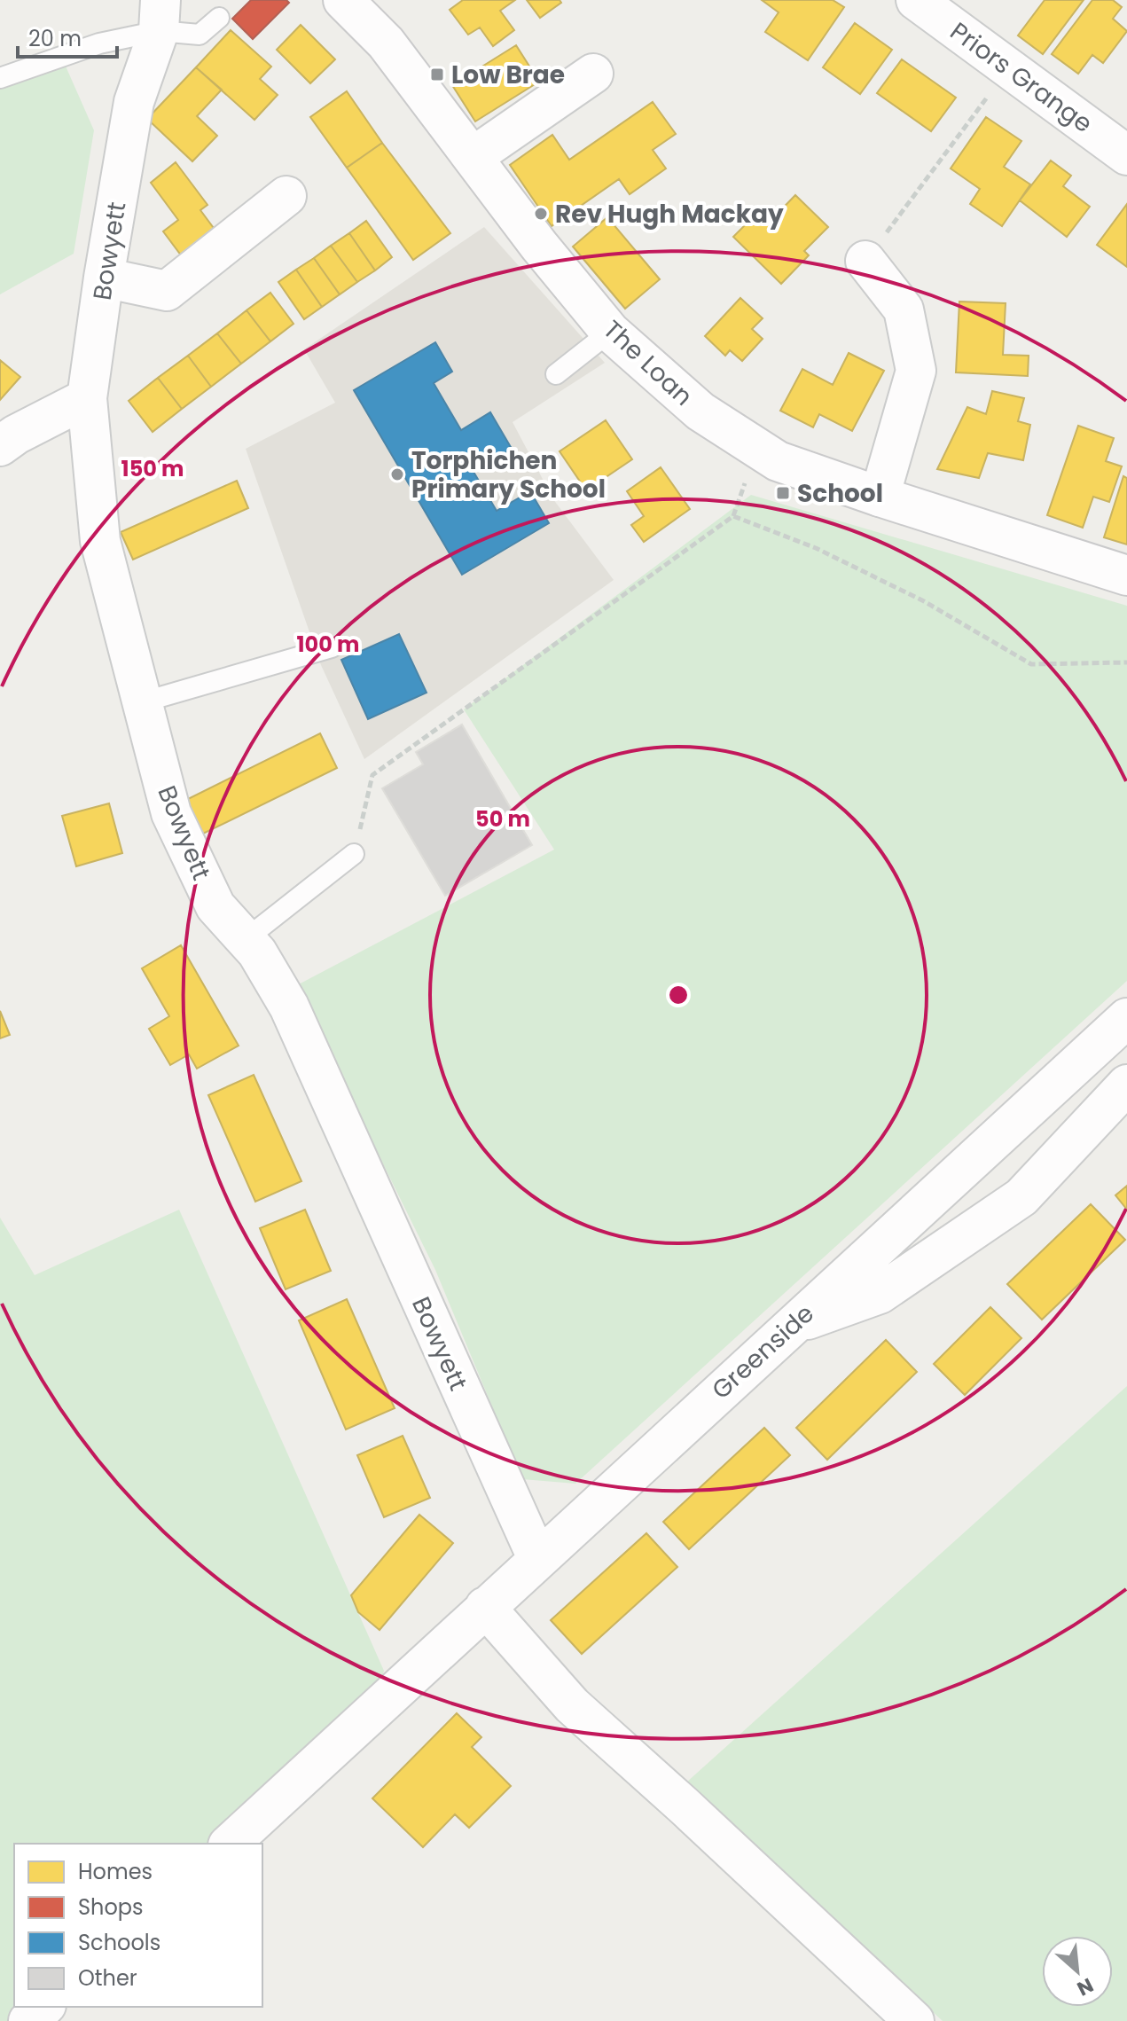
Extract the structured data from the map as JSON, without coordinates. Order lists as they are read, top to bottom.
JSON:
{
  "streets": {
    "street": [
      "Priors Grange",
      "Bowyett",
      "The Loan",
      "Greenside"
    ]
  },
  "crossings": [
    ["Bowyett", "Greenside"]
  ],
  "places": {
    "transit": ["Low Brae", "School"],
    "other": ["Rev Hugh Mackay", "Torphichen Primary School"]
  },
  "legend": [
    "Homes",
    "Shops",
    "Schools",
    "Other"
  ],
  "scale_bar": "20 m",
  "north": "bottom right",
  "rings": ["150 m", "100 m", "50 m"]
}
